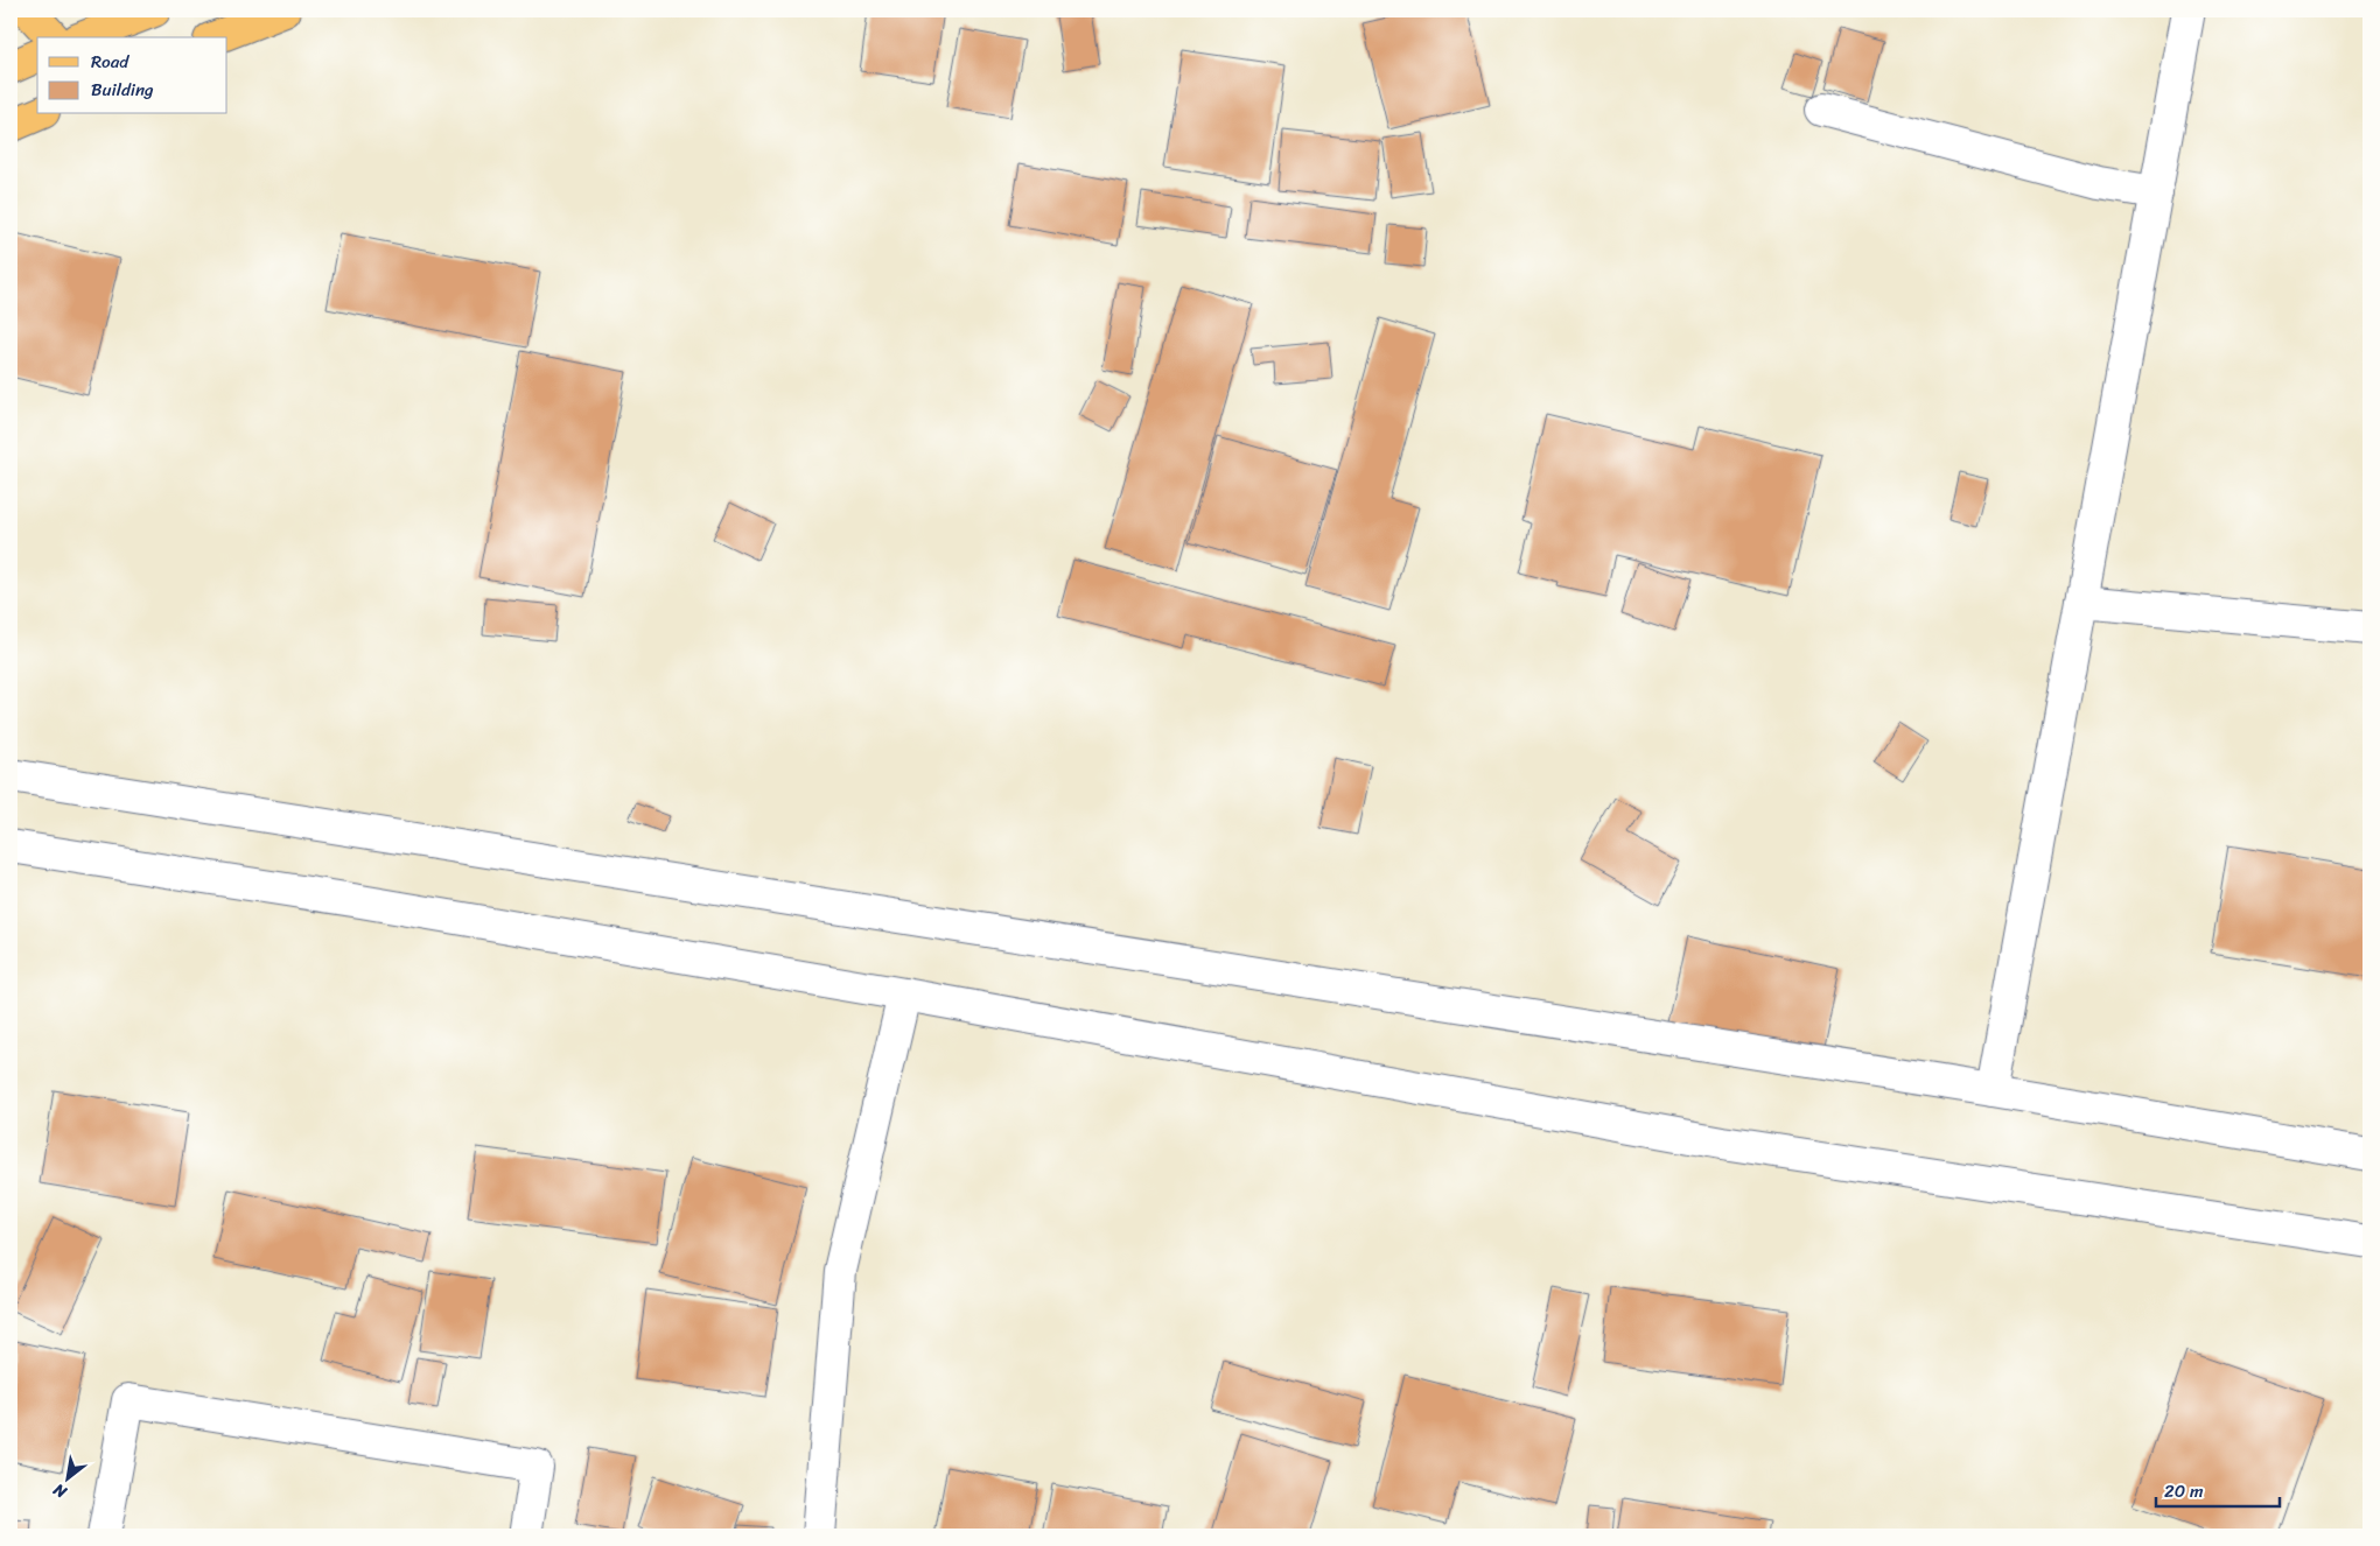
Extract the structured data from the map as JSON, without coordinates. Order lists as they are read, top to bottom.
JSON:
{
  "legend": ["Road", "Building"],
  "scale_bar": "20 m",
  "north": "bottom left"
}
